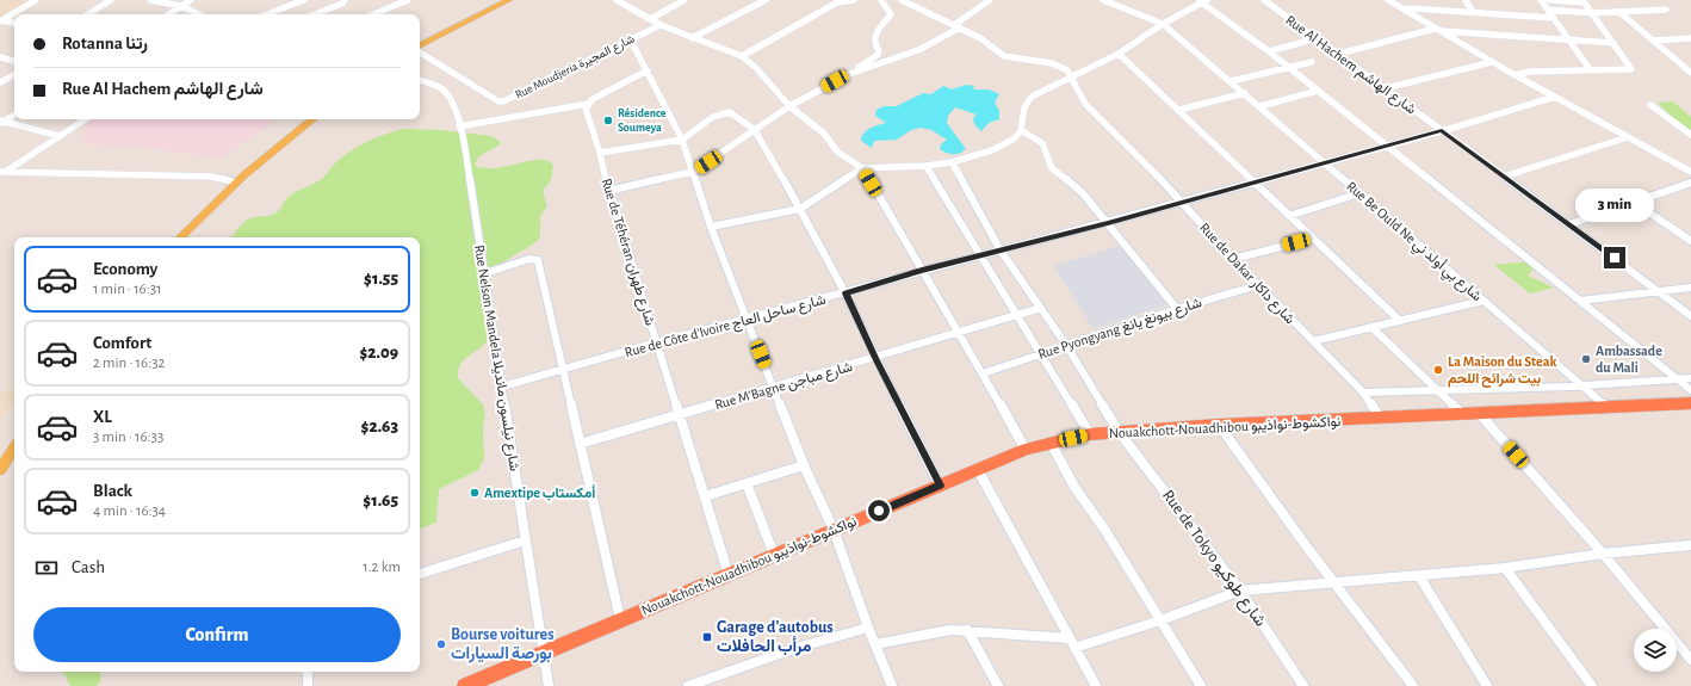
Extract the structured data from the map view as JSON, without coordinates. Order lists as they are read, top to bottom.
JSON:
{
  "streets": {
    "highway": ["Nouakchott-Nouadhibou نواكشوط-نواذيبو"],
    "street": [
      "Rue Al Hachem شارع الهاشم",
      "Rue Moudjeria شارع المجيرة",
      "Rue Be Ould Ne شارع بي أولد ني",
      "Rue de Téhéran شارع طهران",
      "Rue de Dakar شارع داكار",
      "Rue de Côte d'Ivoire شارع ساحل العاج",
      "Rue Pyongyang شارع بيونغ يانغ",
      "Rue Nelson Mandela شارع نيلسون مانديلا",
      "Rue M'Bagne شارع مباجن",
      "Rue de Tokyo شارع طوكيو"
    ]
  },
  "crossings": [
    ["Rue Al Hachem شارع الهاشم", "Rue de Côte d'Ivoire شارع ساحل العاج"],
    ["Rue Be Ould Ne شارع بي أولد ني", "Rue de Côte d'Ivoire شارع ساحل العاج"],
    ["Rue Be Ould Ne شارع بي أولد ني", "Nouakchott-Nouadhibou نواكشوط-نواذيبو"],
    ["Rue de Téhéran شارع طهران", "Rue de Côte d'Ivoire شارع ساحل العاج"],
    ["Rue de Téhéran شارع طهران", "Rue M'Bagne شارع مباجن"],
    ["Rue de Téhéran شارع طهران", "Nouakchott-Nouadhibou نواكشوط-نواذيبو"],
    ["Rue de Dakar شارع داكار", "Rue de Côte d'Ivoire شارع ساحل العاج"],
    ["Rue de Dakar شارع داكار", "Rue Pyongyang شارع بيونغ يانغ"],
    ["Rue de Dakar شارع داكار", "Nouakchott-Nouadhibou نواكشوط-نواذيبو"],
    ["Rue de Côte d'Ivoire شارع ساحل العاج", "Rue Nelson Mandela شارع نيلسون مانديلا"],
    ["Rue de Côte d'Ivoire شارع ساحل العاج", "Rue de Tokyo شارع طوكيو"],
    ["Rue Pyongyang شارع بيونغ يانغ", "Rue de Tokyo شارع طوكيو"],
    ["Rue Nelson Mandela شارع نيلسون مانديلا", "Nouakchott-Nouadhibou نواكشوط-نواذيبو"],
    ["Rue M'Bagne شارع مباجن", "Rue de Tokyo شارع طوكيو"],
    ["Nouakchott-Nouadhibou نواكشوط-نواذيبو", "Rue de Tokyo شارع طوكيو"]
  ],
  "places": {
    "other": [
      "Résidence Soumeya",
      "Ambassade du Mali",
      "La Maison du Steak بيت شرائح اللحم",
      "Amextipe أمكستاب",
      "Bourse voitures بورصة السيارات"
    ],
    "transit": ["Garage d'autobus مرأب الحافلات"]
  },
  "page": {
    "banner": ["Rotanna رتنا", "Rue Al Hachem شارع الهاشم"],
    "bubble": "3 min",
    "list": [
      {
        "name": "Economy",
        "note": "1 min · 16:31",
        "value": "$1.55"
      },
      {
        "name": "Comfort",
        "note": "2 min · 16:32",
        "value": "$2.09"
      },
      {
        "name": "XL",
        "note": "3 min · 16:33",
        "value": "$2.63"
      },
      {
        "name": "Black",
        "note": "4 min · 16:34",
        "value": "$1.65"
      }
    ],
    "pay": ["Cash", "1.2 km"],
    "buttons": "Confirm"
  }
}
